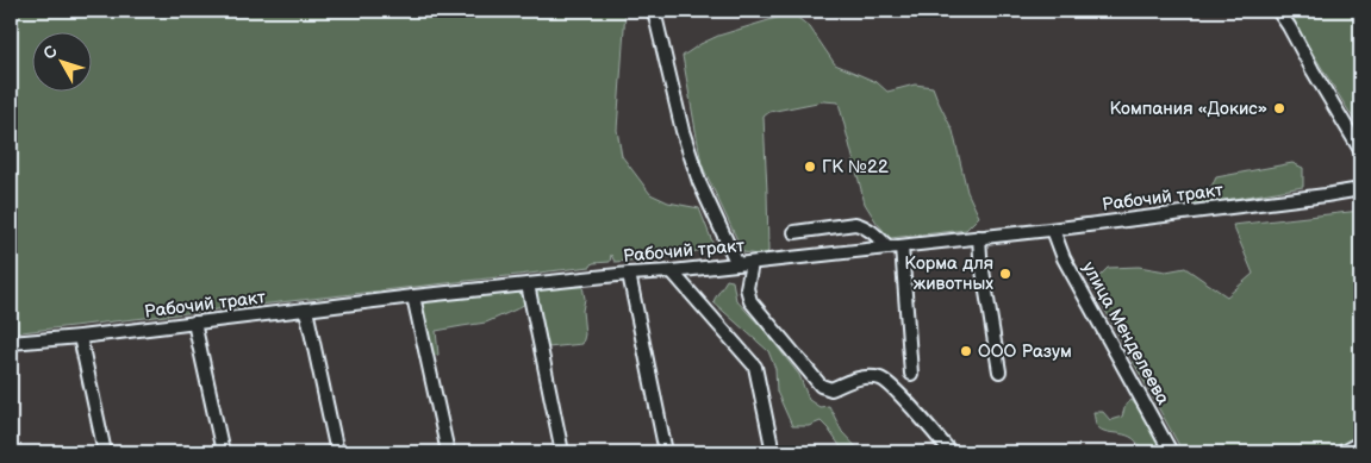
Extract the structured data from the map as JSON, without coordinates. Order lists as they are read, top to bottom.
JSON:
{
  "streets": {
    "street": ["Рабочий тракт", "улица Менделеева"]
  },
  "crossings": [
    ["Рабочий тракт", "улица Менделеева"]
  ],
  "places": [
    "Компания «Докис»",
    "ГК №22",
    "Корма для животных",
    "ООО Разум"
  ],
  "north": "top left"
}
